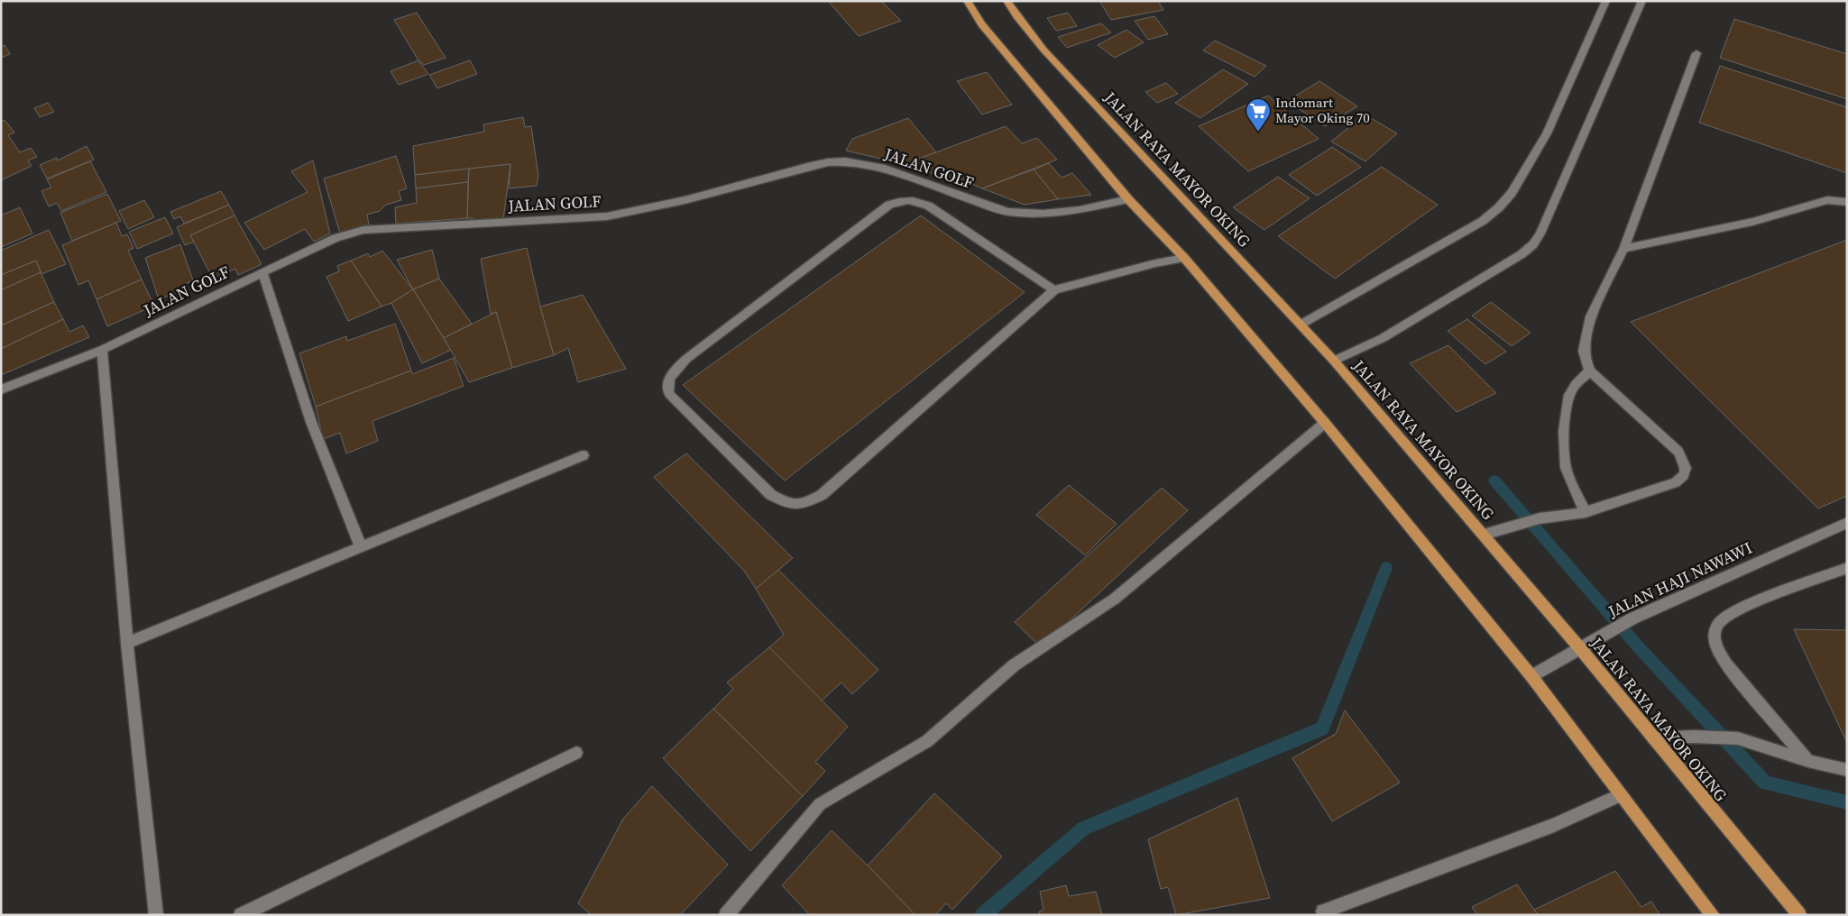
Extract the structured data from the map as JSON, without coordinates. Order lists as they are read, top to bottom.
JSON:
{
  "streets": {
    "main road": ["JALAN RAYA MAYOR OKING"],
    "street": ["JALAN GOLF", "JALAN HAJI NAWAWI"]
  },
  "crossings": [
    ["JALAN RAYA MAYOR OKING", "JALAN HAJI NAWAWI"]
  ],
  "places": {
    "supermarket": ["Indomart Mayor Oking 70"]
  }
}
